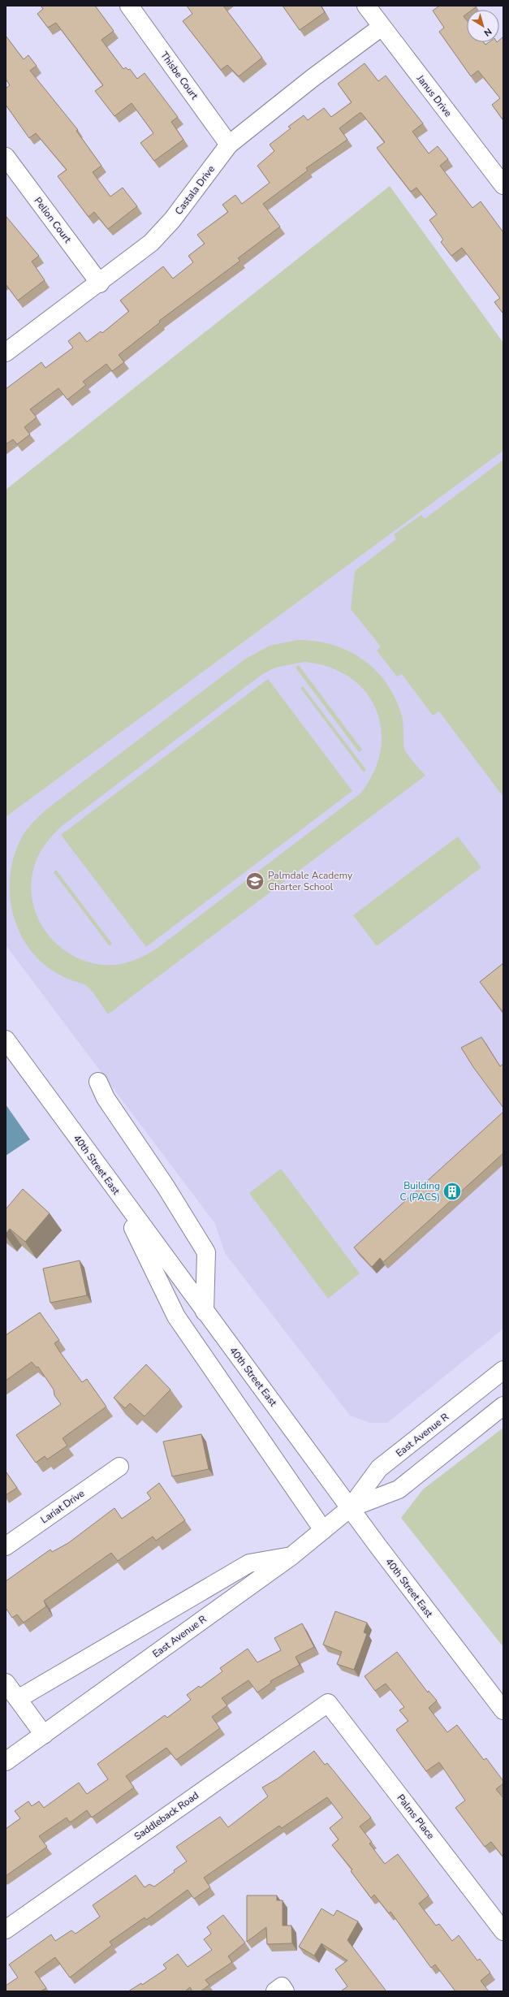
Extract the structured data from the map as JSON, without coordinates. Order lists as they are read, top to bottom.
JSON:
{
  "streets": {
    "main road": [
      "Thisbe Court",
      "Janus Drive",
      "Castala Drive",
      "Pelion Court",
      "40th Street East",
      "East Avenue R",
      "Lariat Drive",
      "Saddleback Road",
      "Palms Place"
    ]
  },
  "crossings": [
    ["Thisbe Court", "Castala Drive"],
    ["Janus Drive", "Castala Drive"],
    ["Castala Drive", "Pelion Court"],
    ["40th Street East", "East Avenue R"],
    ["Saddleback Road", "Palms Place"]
  ],
  "places": {
    "school or university": ["Palmdale Academy Charter School"],
    "building": ["Building C (PACS)"]
  },
  "north": "bottom right"
}
